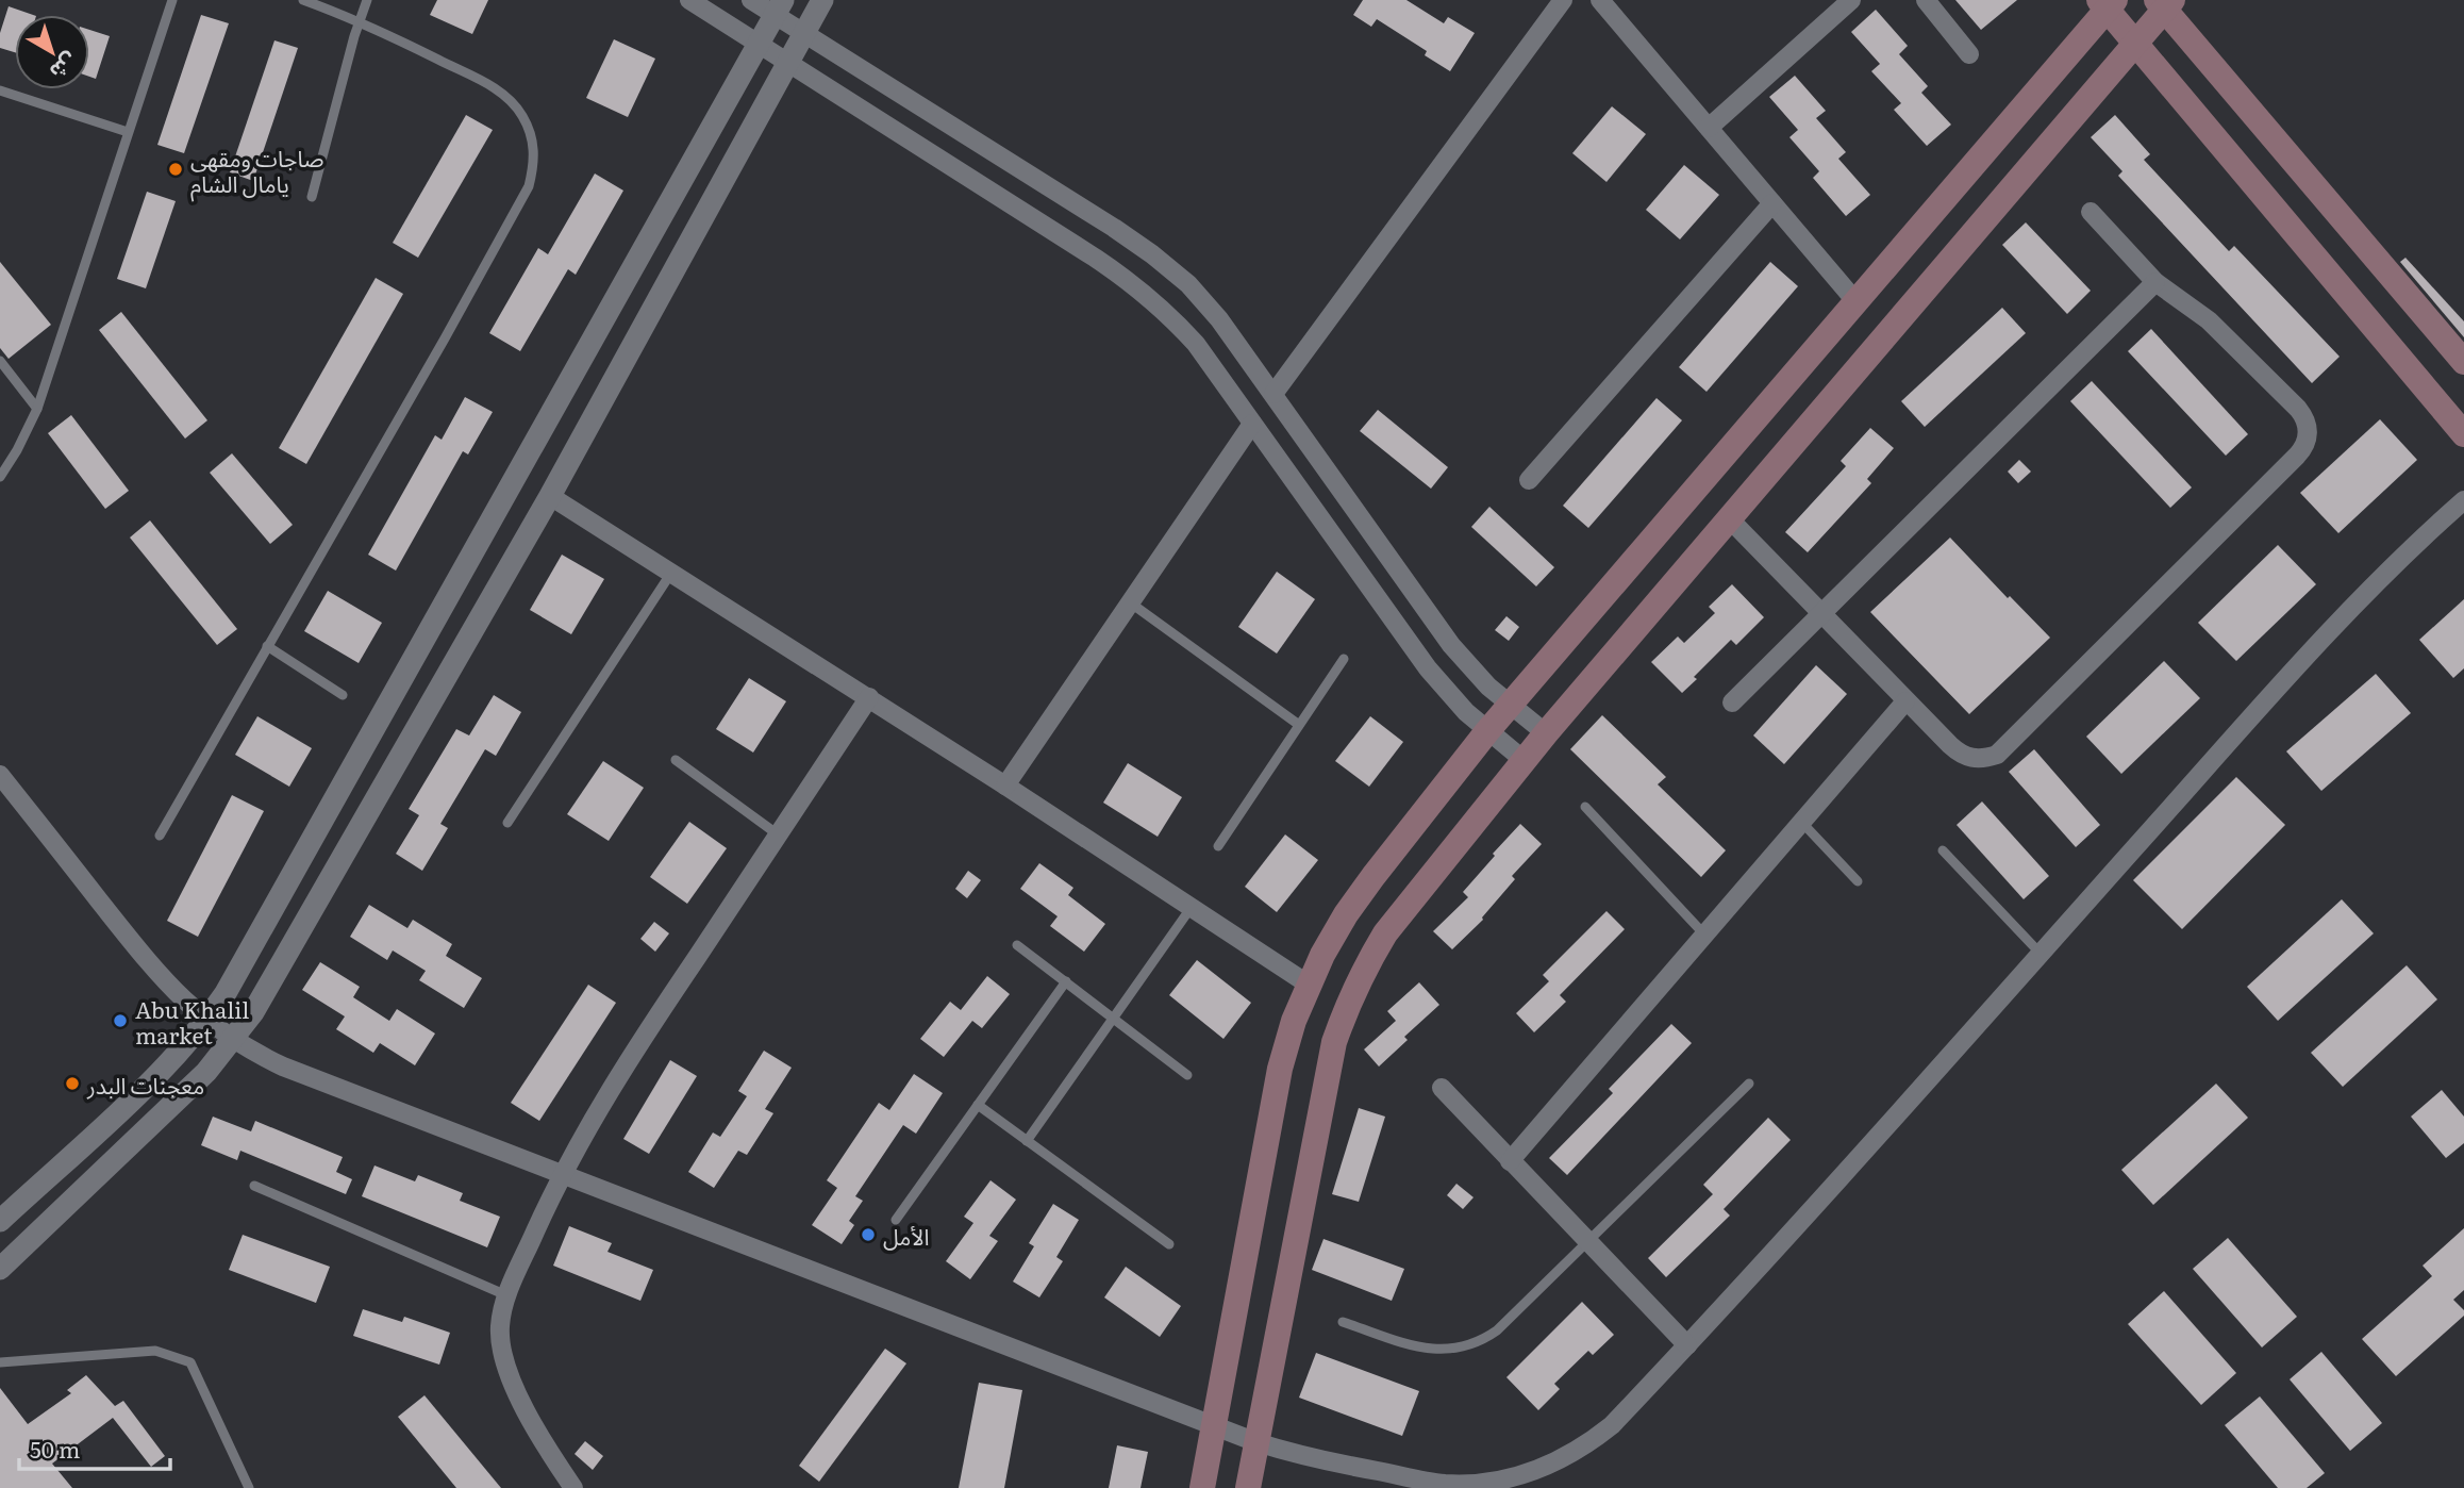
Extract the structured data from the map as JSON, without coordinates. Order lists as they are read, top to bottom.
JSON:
{
  "places": [
    "صاجات ومقهى يامال الشام",
    "Abu Khalil market",
    "معجنات البدر",
    "الأمل"
  ],
  "scale_bar": "50 m",
  "north": "bottom right"
}
